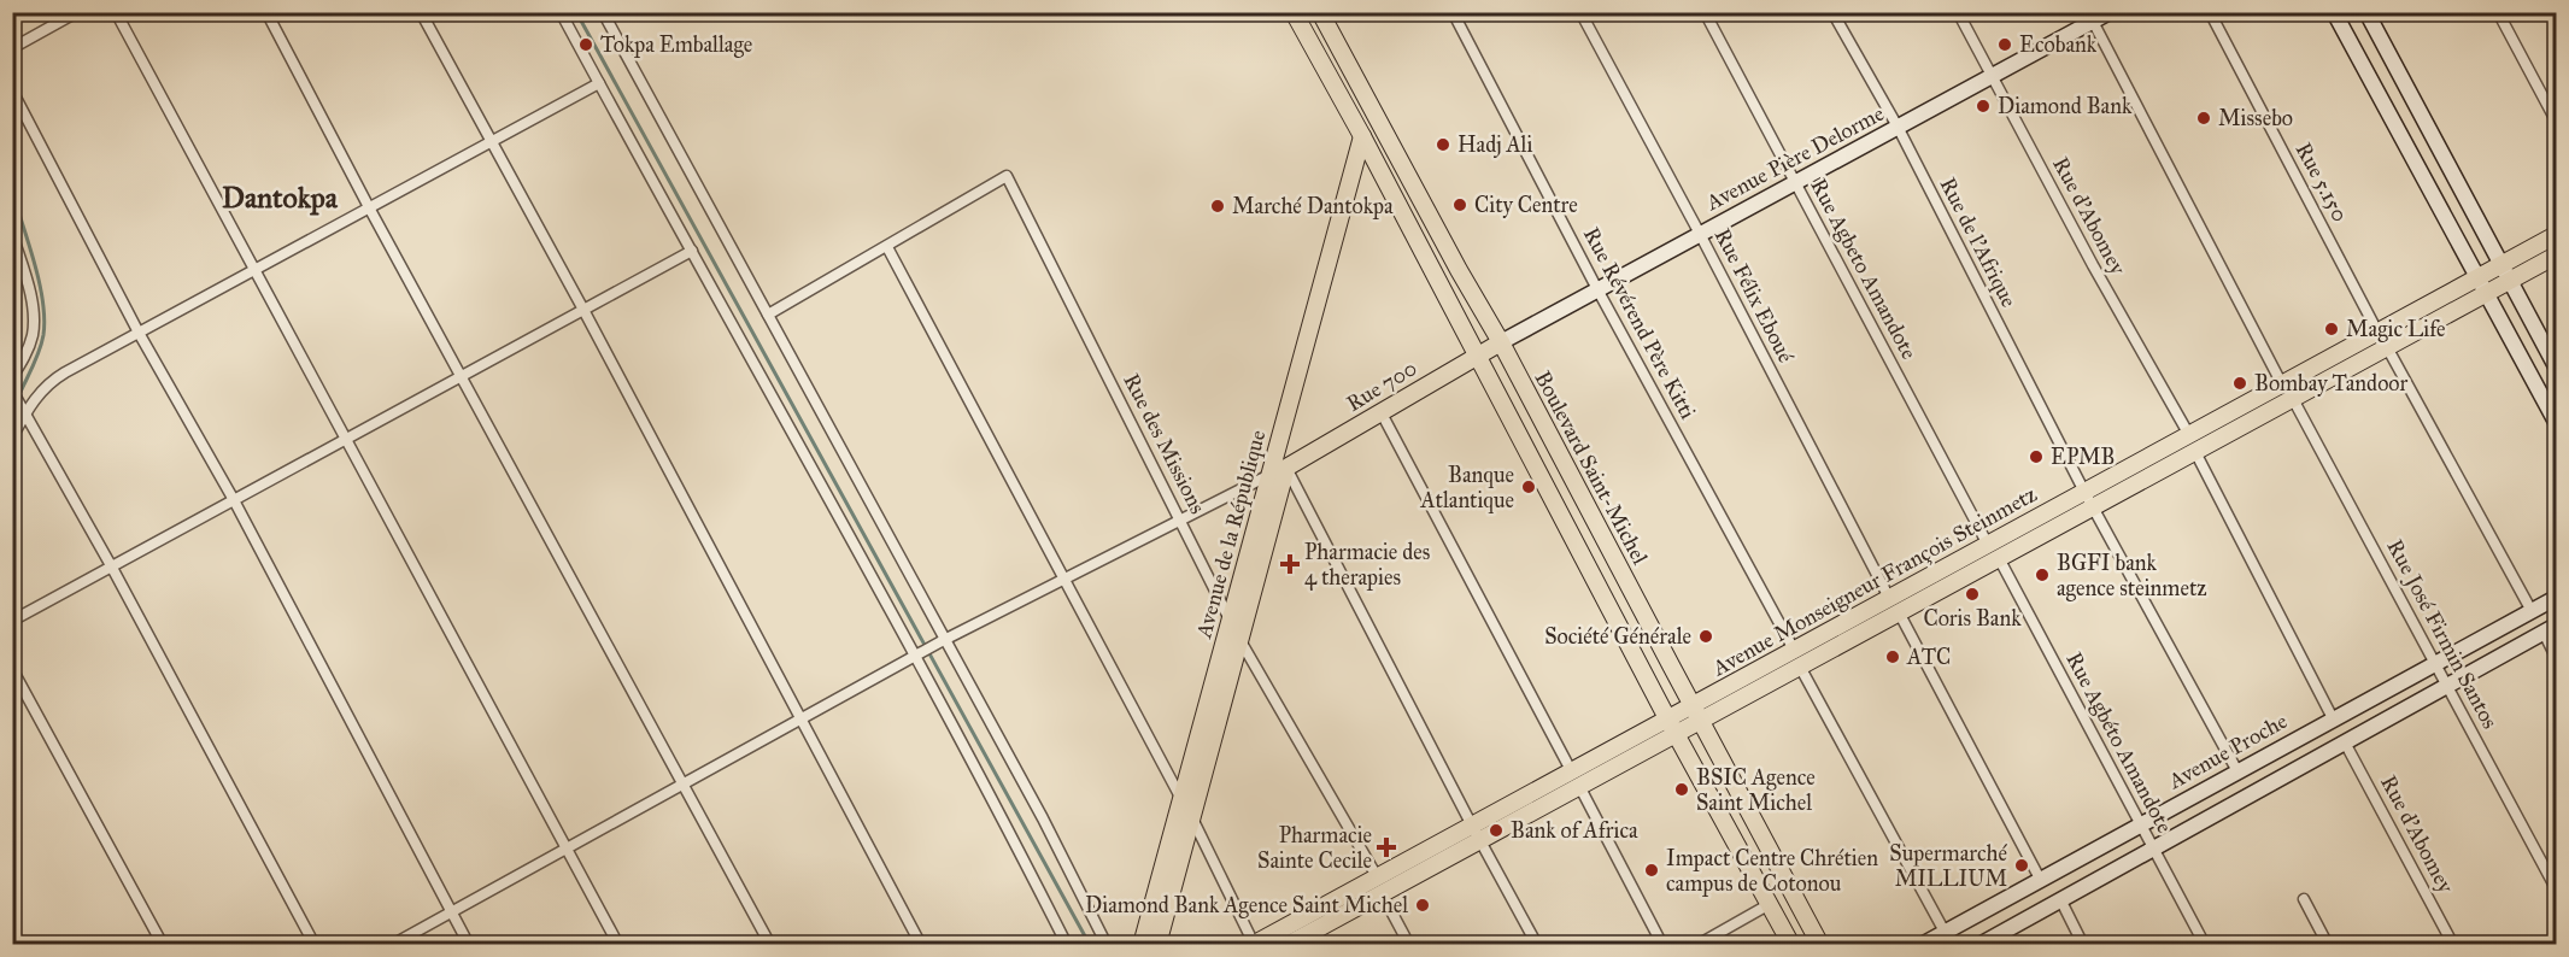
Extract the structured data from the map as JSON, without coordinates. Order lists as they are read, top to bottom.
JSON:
{
  "streets": {
    "main road": [
      "Avenue Pière Delorme",
      "Rue 700",
      "Boulevard Saint-Michel",
      "Avenue de la République",
      "Avenue Monseigneur François Steinmetz",
      "Avenue Proche"
    ],
    "street": [
      "Rue 5.150",
      "Rue d'Abomey",
      "Rue de l'Afrique",
      "Rue Agbeto Amandote",
      "Rue Félix Eboué",
      "Rue Révérend Père Kitti",
      "Rue des Missions",
      "Rue José Firmin Santos",
      "Rue Agbéto Amandote"
    ]
  },
  "crossings": [
    ["Avenue Pière Delorme", "Rue d'Abomey"],
    ["Avenue Pière Delorme", "Rue de l'Afrique"],
    ["Avenue Pière Delorme", "Rue Agbeto Amandote"],
    ["Avenue Pière Delorme", "Rue Félix Eboué"],
    ["Avenue Pière Delorme", "Rue Révérend Père Kitti"],
    ["Avenue Pière Delorme", "Rue 700"],
    ["Avenue Pière Delorme", "Boulevard Saint-Michel"],
    ["Rue 5.150", "Avenue Monseigneur François Steinmetz"],
    ["Rue d'Abomey", "Avenue Monseigneur François Steinmetz"],
    ["Rue de l'Afrique", "Avenue Monseigneur François Steinmetz"],
    ["Rue de l'Afrique", "Avenue Proche"],
    ["Rue Agbeto Amandote", "Avenue Monseigneur François Steinmetz"],
    ["Rue Félix Eboué", "Avenue Monseigneur François Steinmetz"],
    ["Rue Révérend Père Kitti", "Avenue Monseigneur François Steinmetz"],
    ["Rue 700", "Boulevard Saint-Michel"],
    ["Rue 700", "Avenue de la République"],
    ["Rue des Missions", "Avenue de la République"],
    ["Rue des Missions", "Avenue Monseigneur François Steinmetz"],
    ["Boulevard Saint-Michel", "Avenue Monseigneur François Steinmetz"],
    ["Avenue Monseigneur François Steinmetz", "Rue José Firmin Santos"],
    ["Avenue Monseigneur François Steinmetz", "Rue Agbéto Amandote"],
    ["Rue José Firmin Santos", "Avenue Proche"],
    ["Rue Agbéto Amandote", "Avenue Proche"]
  ],
  "districts": ["Dantokpa"],
  "places": {
    "other": [
      "Tokpa Emballage",
      "Ecobank",
      "Diamond Bank",
      "Missebo",
      "Hadj Ali",
      "City Centre",
      "Marché Dantokpa",
      "Magic Life",
      "Bombay Tandoor",
      "EPMB",
      "Banque Atlantique",
      "BGFI bank agence steinmetz",
      "Coris Bank",
      "Société Générale",
      "ATC",
      "BSIC Agence Saint Michel",
      "Bank of Africa",
      "Supermarché MILLIUM",
      "Impact Centre Chrétien campus de Cotonou",
      "Diamond Bank Agence Saint Michel"
    ],
    "health": ["Pharmacie des 4 therapies", "Pharmacie Sainte Cecile"]
  }
}
